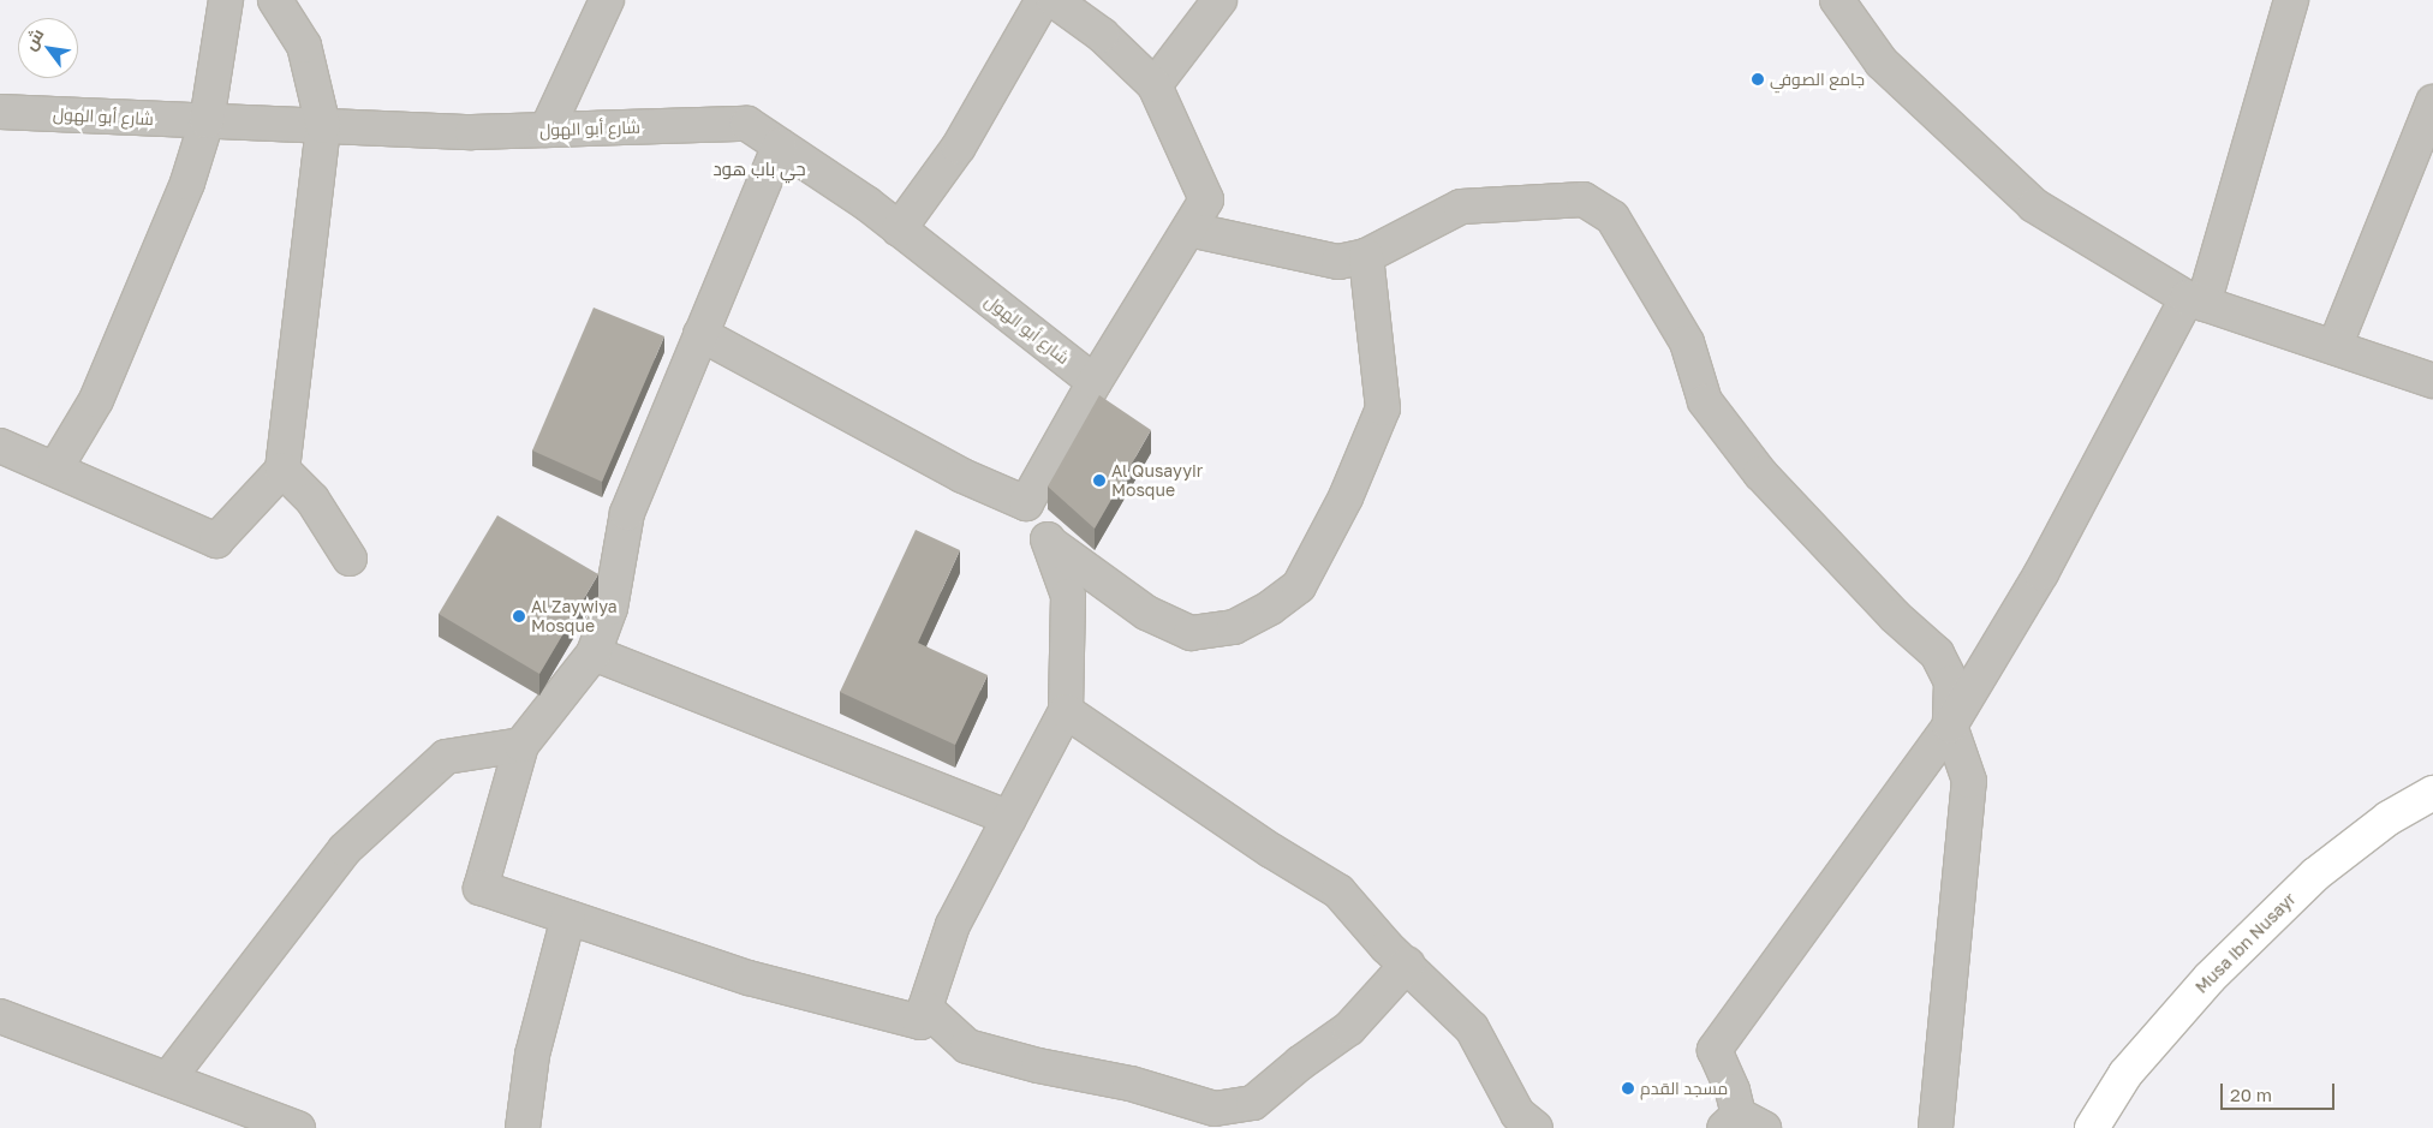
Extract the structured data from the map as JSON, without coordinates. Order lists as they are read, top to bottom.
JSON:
{
  "streets": {
    "main road": ["Musa ibn Nusayr"],
    "street": ["شارع أبو الهول"]
  },
  "districts": ["حي باب هود"],
  "places": [
    "جامع الصوفي",
    "Al Qusayyir Mosque",
    "Al Zaywiya Mosque",
    "مسجد القدم"
  ],
  "scale_bar": "20 m",
  "north": "top left"
}
